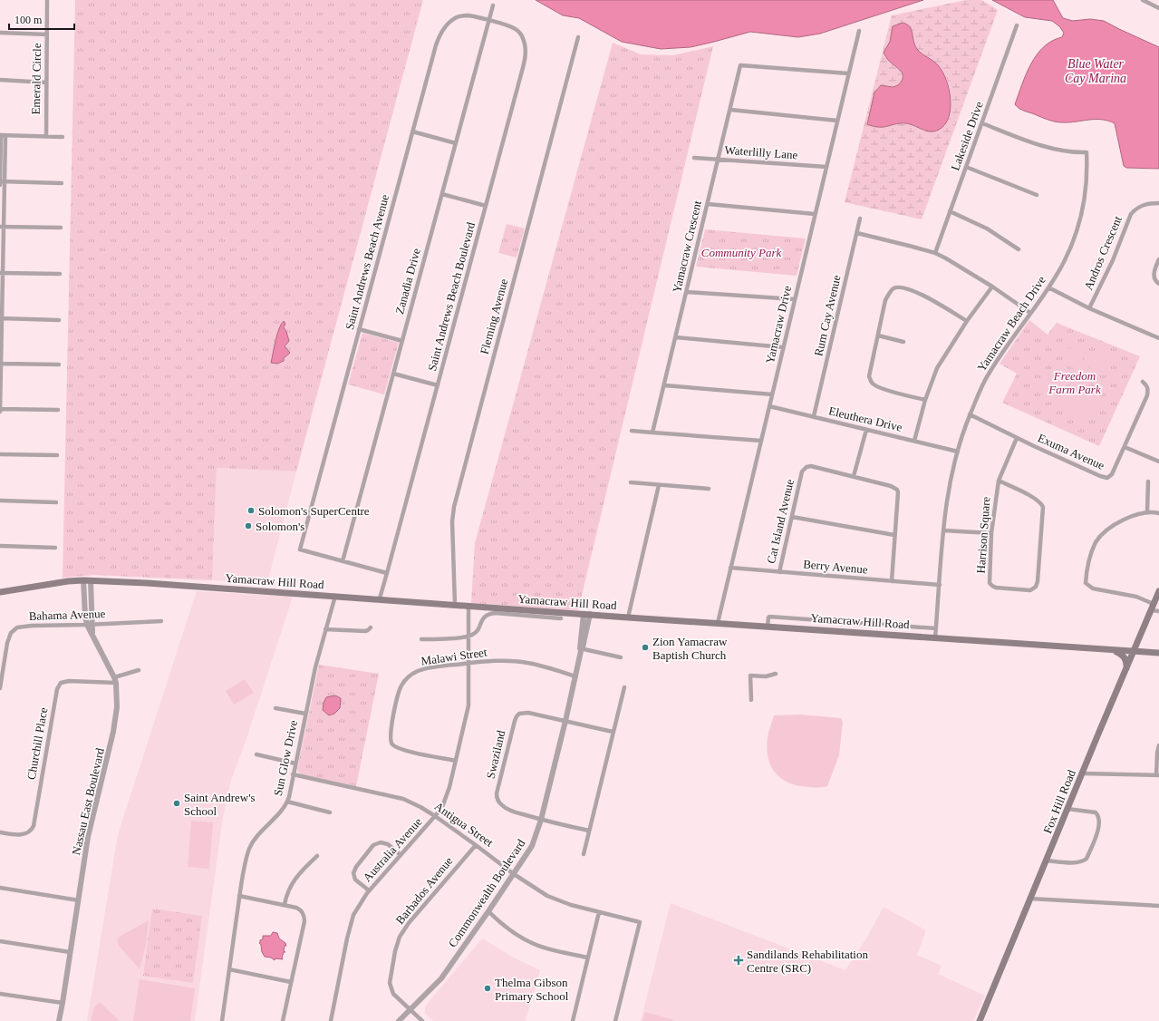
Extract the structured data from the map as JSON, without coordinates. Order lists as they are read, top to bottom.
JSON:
{
  "streets": {
    "main road": ["Yamacraw Hill Road", "Fox Hill Road"],
    "street": [
      "Emerald Circle",
      "Lakeside Drive",
      "Waterlilly Lane",
      "Yamacraw Crescent",
      "Andros Crescent",
      "Saint Andrews Beach Avenue",
      "Zanadia Drive",
      "Saint Andrews Beach Boulevard",
      "Rum Cay Avenue",
      "Fleming Avenue",
      "Yamacraw Beach Drive",
      "Yamacraw Drive",
      "Eleuthera Drive",
      "Exuma Avenue",
      "Cat Island Avenue",
      "Harrison Square",
      "Berry Avenue",
      "Bahama Avenue",
      "Malawi Street",
      "Churchill Place",
      "Swaziland",
      "Sun Glow Drive",
      "Nassau East Boulevard",
      "Antigua Street",
      "Australia Avenue",
      "Barbados Avenue",
      "Commonwealth Boulevard"
    ]
  },
  "crossings": [
    ["Lakeside Drive", "Yamacraw Beach Drive"],
    ["Waterlilly Lane", "Yamacraw Crescent"],
    ["Waterlilly Lane", "Yamacraw Drive"],
    ["Yamacraw Crescent", "Yamacraw Drive"],
    ["Saint Andrews Beach Avenue", "Zanadia Drive"],
    ["Saint Andrews Beach Avenue", "Saint Andrews Beach Boulevard"],
    ["Zanadia Drive", "Saint Andrews Beach Boulevard"],
    ["Saint Andrews Beach Boulevard", "Yamacraw Hill Road"],
    ["Rum Cay Avenue", "Eleuthera Drive"],
    ["Fleming Avenue", "Yamacraw Hill Road"],
    ["Yamacraw Beach Drive", "Eleuthera Drive"],
    ["Yamacraw Beach Drive", "Exuma Avenue"],
    ["Yamacraw Beach Drive", "Berry Avenue"],
    ["Yamacraw Beach Drive", "Yamacraw Hill Road"],
    ["Yamacraw Drive", "Eleuthera Drive"],
    ["Yamacraw Drive", "Berry Avenue"],
    ["Yamacraw Drive", "Yamacraw Hill Road"],
    ["Exuma Avenue", "Harrison Square"],
    ["Cat Island Avenue", "Berry Avenue"],
    ["Yamacraw Hill Road", "Sun Glow Drive"],
    ["Yamacraw Hill Road", "Nassau East Boulevard"],
    ["Yamacraw Hill Road", "Fox Hill Road"],
    ["Yamacraw Hill Road", "Australia Avenue"],
    ["Yamacraw Hill Road", "Commonwealth Boulevard"],
    ["Bahama Avenue", "Nassau East Boulevard"],
    ["Malawi Street", "Australia Avenue"],
    ["Malawi Street", "Commonwealth Boulevard"],
    ["Churchill Place", "Nassau East Boulevard"],
    ["Swaziland", "Commonwealth Boulevard"],
    ["Sun Glow Drive", "Antigua Street"],
    ["Antigua Street", "Australia Avenue"],
    ["Antigua Street", "Barbados Avenue"],
    ["Antigua Street", "Commonwealth Boulevard"],
    ["Barbados Avenue", "Commonwealth Boulevard"]
  ],
  "water": ["Blue Water Cay Marina"],
  "parks": ["Community Park", "Freedom Farm Park"],
  "places": {
    "other": [
      "Solomon's SuperCentre",
      "Solomon's",
      "Zion Yamacraw Baptish Church",
      "Saint Andrew's School",
      "Thelma Gibson Primary School"
    ],
    "health": ["Sandilands Rehabilitation Centre (SRC)"]
  },
  "scale_bar": "100 m"
}
